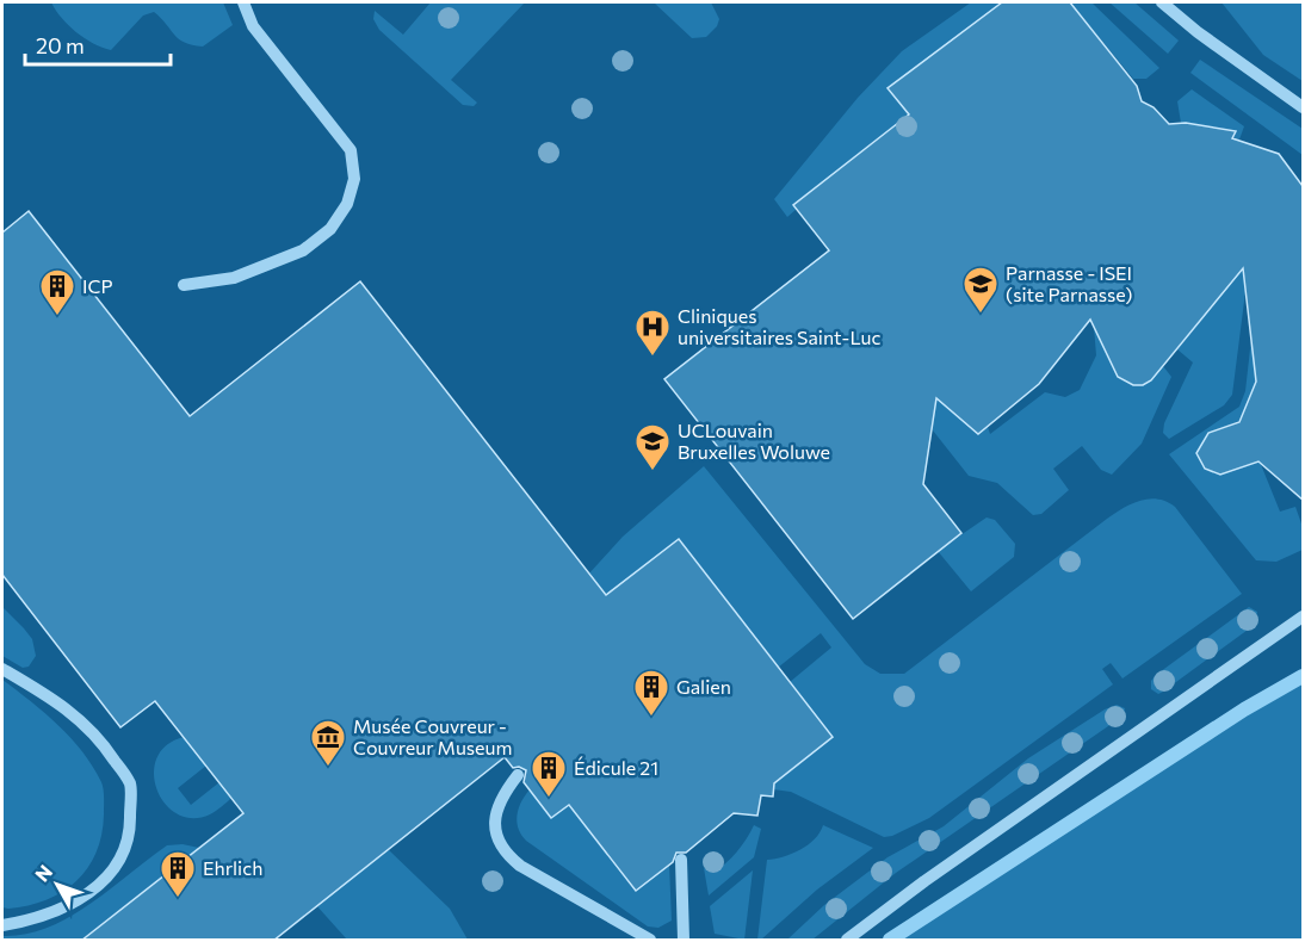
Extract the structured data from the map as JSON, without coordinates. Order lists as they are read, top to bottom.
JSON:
{
  "places": {
    "school or university": ["Parnasse - ISEI (site Parnasse)", "UCLouvain Bruxelles Woluwe"],
    "building": [
      "ICP",
      "Galien",
      "Édicule 21",
      "Ehrlich"
    ],
    "hospital": ["Cliniques universitaires Saint-Luc"],
    "museum": ["Musée Couvreur - Couvreur Museum"]
  },
  "scale_bar": "20 m",
  "north": "top left"
}
